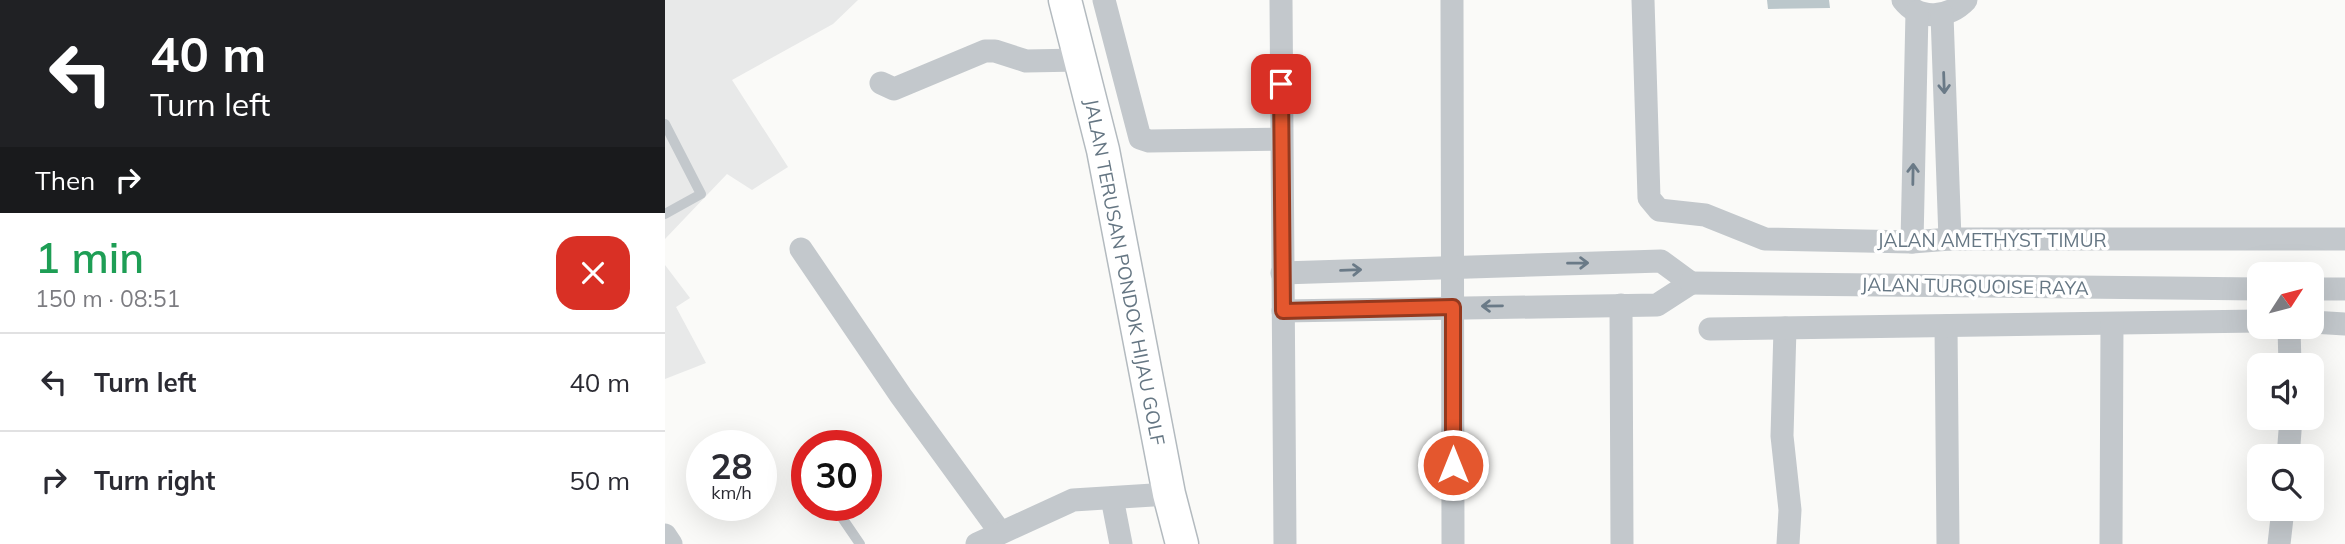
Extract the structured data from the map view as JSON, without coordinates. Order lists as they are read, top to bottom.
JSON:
{
  "streets": {
    "main road": ["JALAN TERUSAN PONDOK HIJAU GOLF"],
    "street": ["JALAN AMETHYST TIMUR", "JALAN TURQUOISE RAYA"]
  },
  "north": "top right",
  "page": {
    "turn": ["40 m", "Turn left"],
    "then": "Then",
    "heading": ["1 min", "150 m · 08:51"],
    "list": [
      {
        "name": "Turn left",
        "value": "40 m"
      },
      {
        "name": "Turn right",
        "value": "50 m"
      }
    ],
    "speed": "28 km/h",
    "limit": "30"
  }
}
